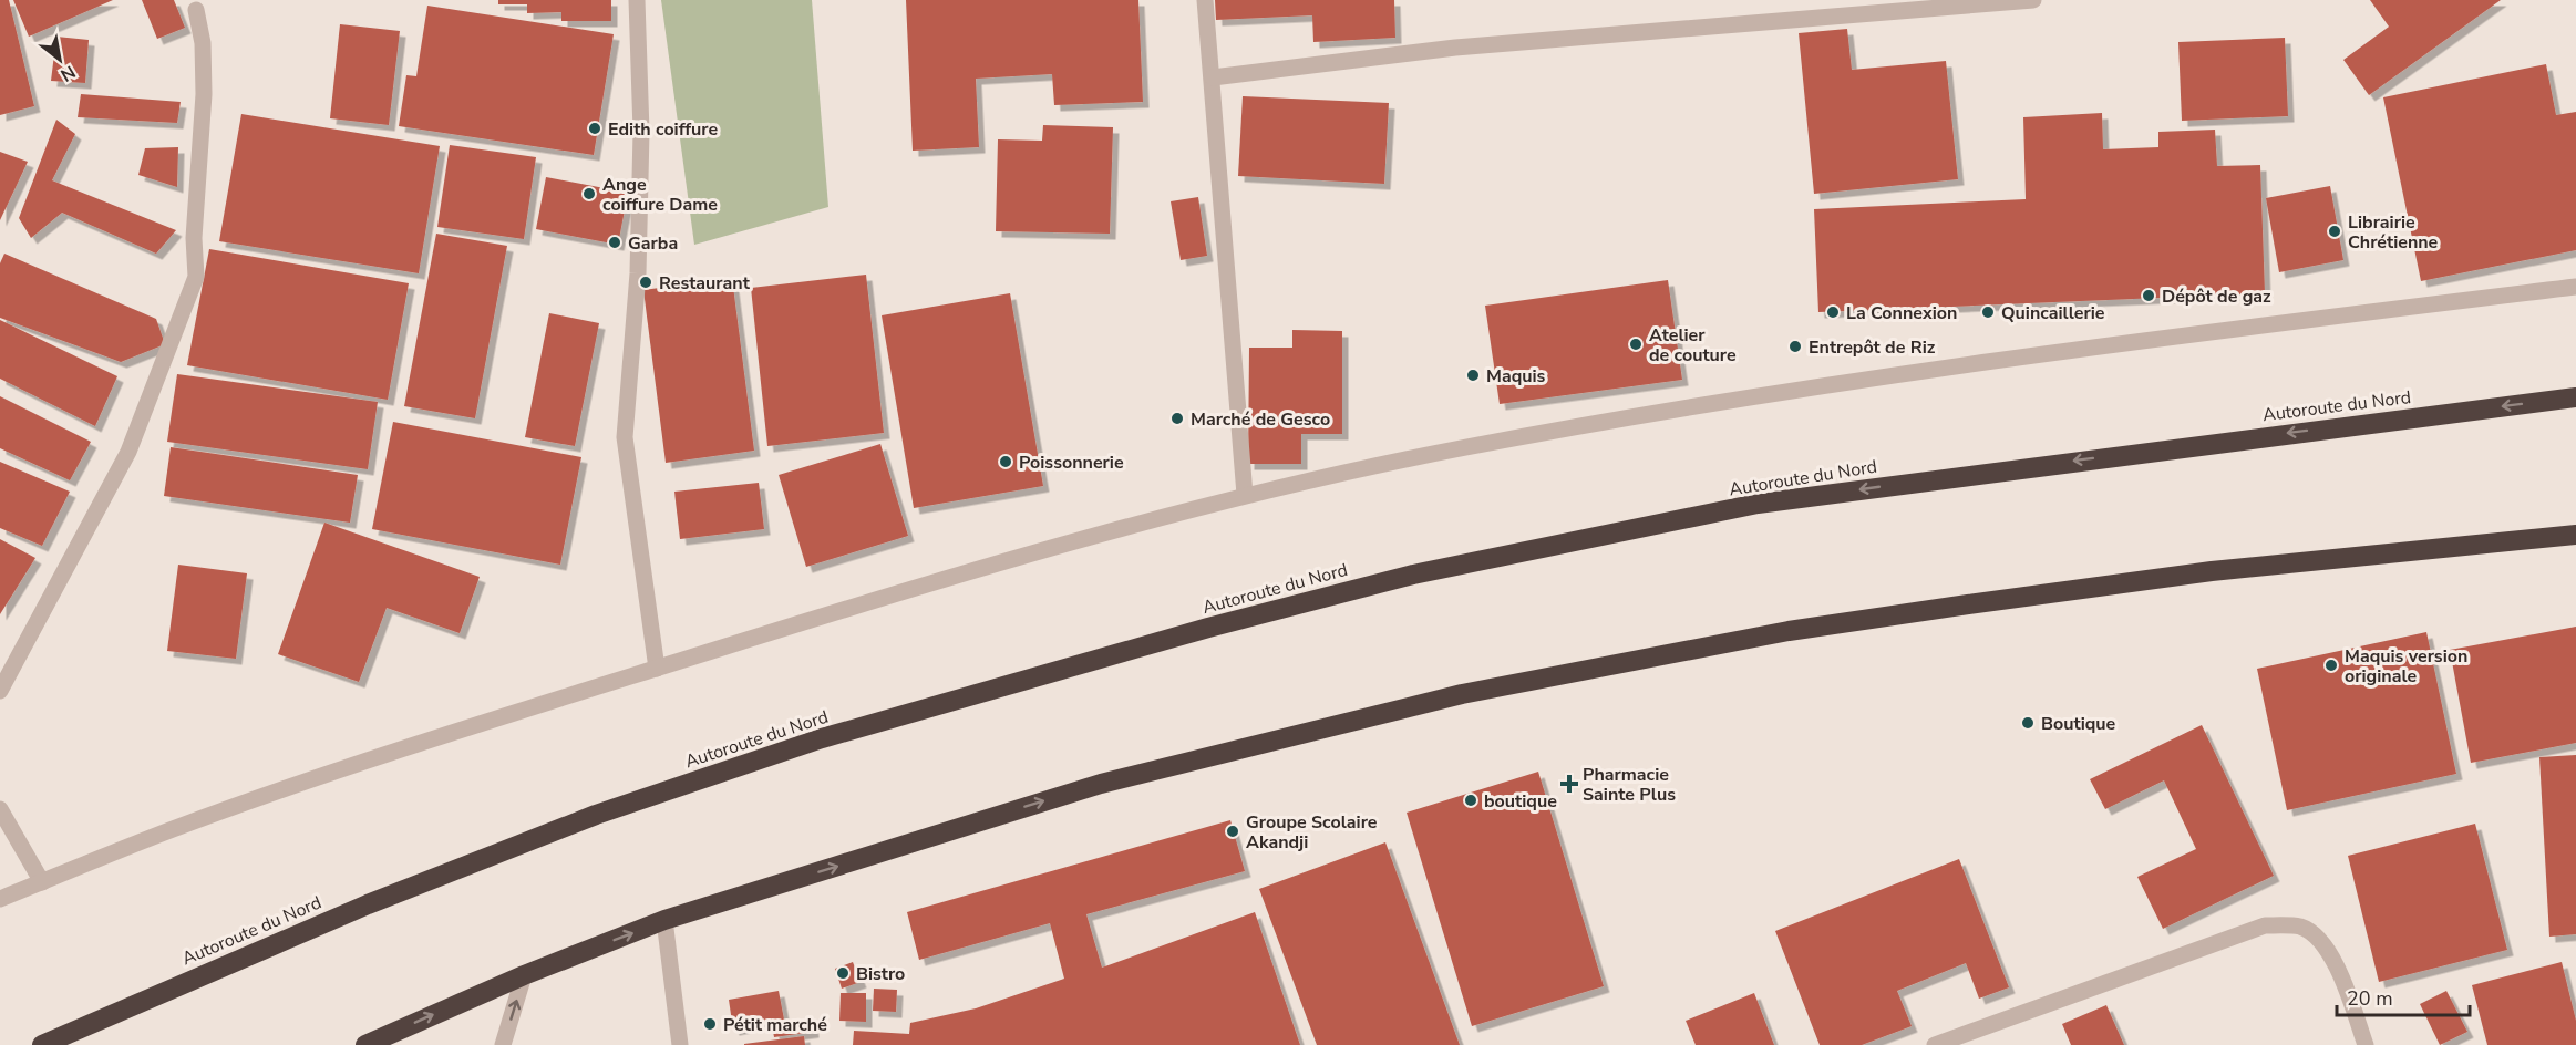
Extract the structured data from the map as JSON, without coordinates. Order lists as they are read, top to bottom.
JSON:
{
  "streets": {
    "highway": ["Autoroute du Nord"]
  },
  "places": {
    "other": [
      "Edith coiffure",
      "Ange coiffure Dame",
      "Librairie Chrétienne",
      "Garba",
      "Restaurant",
      "Dépôt de gaz",
      "La Connexion",
      "Quincaillerie",
      "Atelier de couture",
      "Entrepôt de Riz",
      "Maquis",
      "Marché de Gesco",
      "Poissonnerie",
      "Maquis version originale",
      "Boutique",
      "boutique",
      "Groupe Scolaire Akandji",
      "Bistro",
      "Pétit marché"
    ],
    "health": ["Pharmacie Sainte Plus"]
  },
  "scale_bar": "20 m",
  "north": "bottom right"
}
